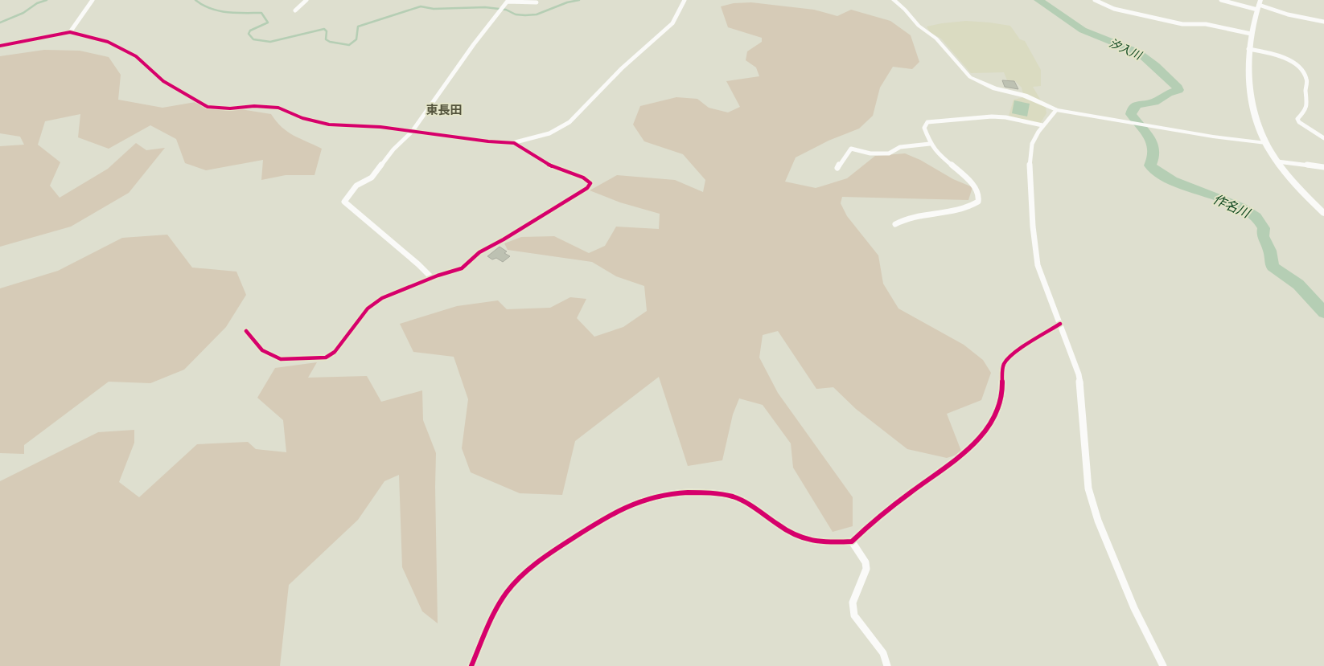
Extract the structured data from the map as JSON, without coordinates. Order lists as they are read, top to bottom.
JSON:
{
  "districts": ["東長田"],
  "water": ["汐入川", "作名川"]
}
